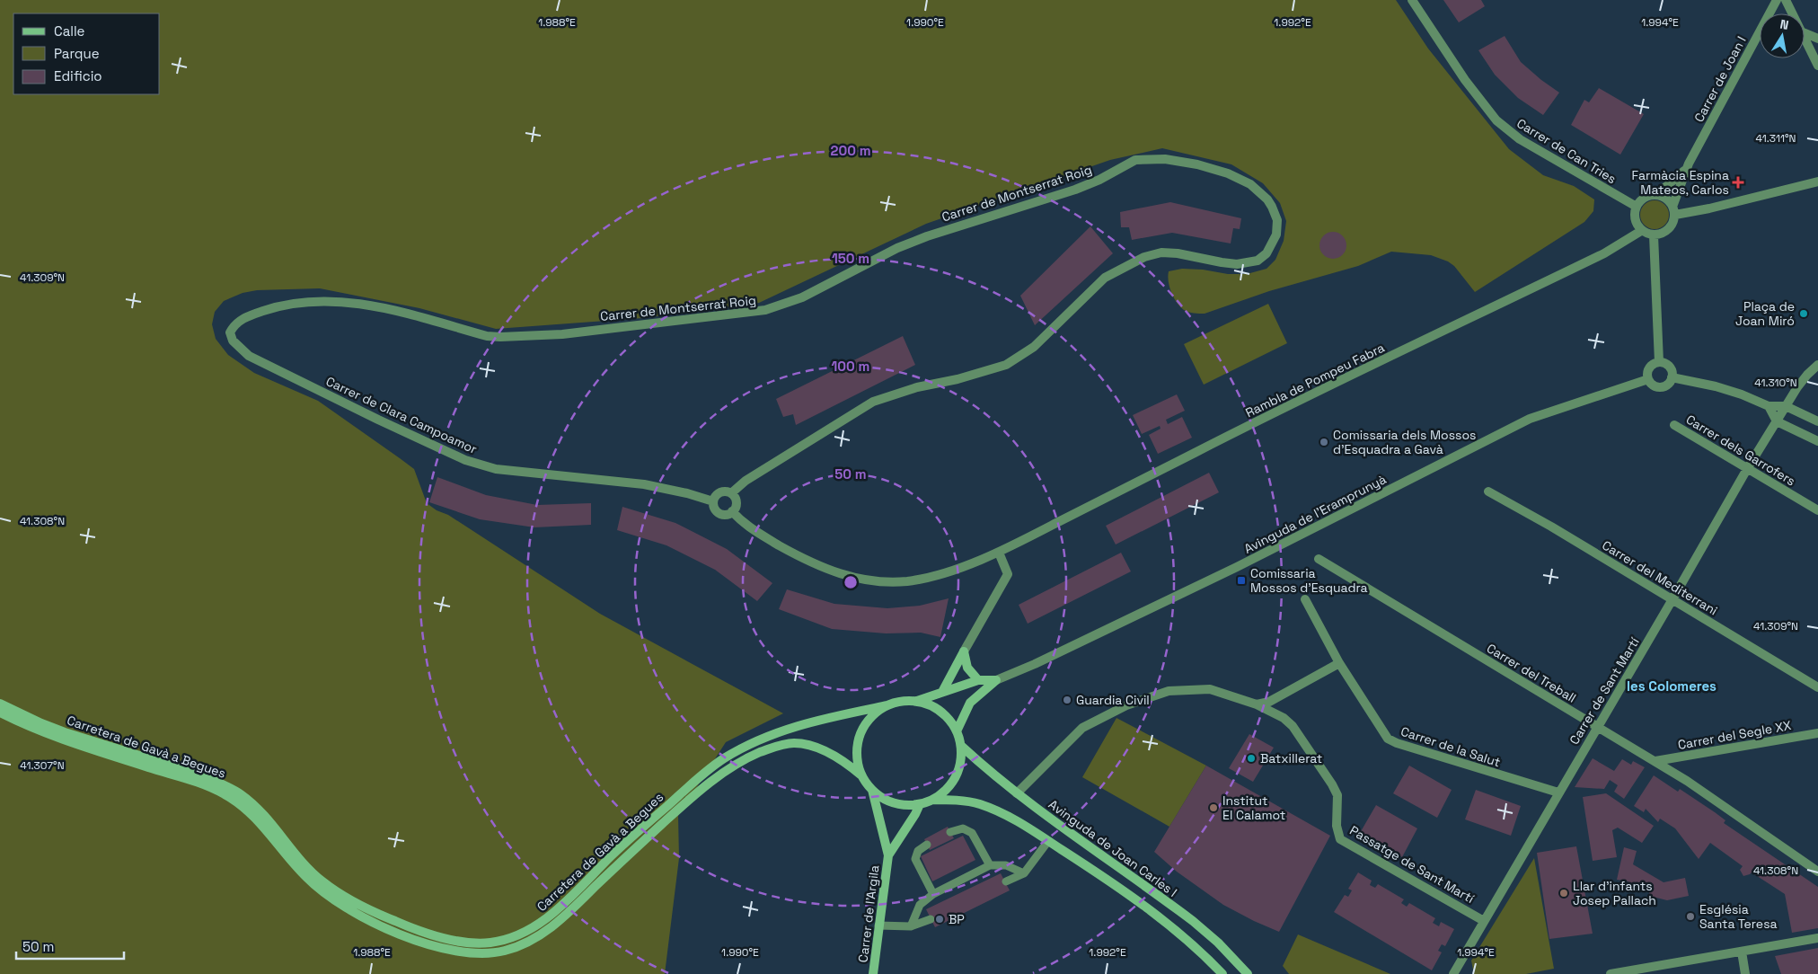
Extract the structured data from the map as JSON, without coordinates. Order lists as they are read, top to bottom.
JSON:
{
  "streets": {
    "main road": ["Carretera de Gavà a Begues", "Avinguda de Joan Carles I", "Carrer de l'Argila"],
    "street": [
      "Carrer de Joan I",
      "Carrer de Can Tries",
      "Carrer de Montserrat Roig",
      "Rambla de Pompeu Fabra",
      "Carrer de Clara Campoamor",
      "Carrer dels Garrofers",
      "Avinguda de l'Eramprunyà",
      "Carrer del Mediterrani",
      "Carrer del Treball",
      "Carrer de Sant Martí",
      "Carrer del Segle XX",
      "Carrer de la Salut",
      "Passatge de Sant Martí"
    ]
  },
  "crossings": [
    ["Carrer de Joan I", "Carrer de Can Tries"],
    ["Carrer de Joan I", "Rambla de Pompeu Fabra"],
    ["Carrer de Can Tries", "Rambla de Pompeu Fabra"],
    ["Carrer de Montserrat Roig", "Carrer de Clara Campoamor"],
    ["Carrer dels Garrofers", "Carrer de Sant Martí"],
    ["Carrer del Mediterrani", "Carrer de Sant Martí"],
    ["Carrer del Treball", "Carrer de Sant Martí"],
    ["Carrer del Treball", "Carrer del Segle XX"],
    ["Carrer de Sant Martí", "Carrer de la Salut"],
    ["Carrer de Sant Martí", "Passatge de Sant Martí"],
    ["Carretera de Gavà a Begues", "Avinguda de Joan Carles I"],
    ["Carretera de Gavà a Begues", "Carrer de l'Argila"],
    ["Avinguda de Joan Carles I", "Passatge de Sant Martí"],
    ["Avinguda de Joan Carles I", "Carrer de l'Argila"]
  ],
  "districts": ["les Colomeres"],
  "places": {
    "health": ["Farmàcia Espina Mateos, Carlos"],
    "other": [
      "Plaça de Joan Miró",
      "Comissaria dels Mossos d'Esquadra a Gavà",
      "Guardia Civil",
      "Batxillerat",
      "Institut El Calamot",
      "Llar d'infants Josep Pallach",
      "Església Santa Teresa",
      "BP"
    ],
    "transit": ["Comissaria Mossos d'Esquadra"]
  },
  "legend": ["Calle", "Parque", "Edificio"],
  "scale_bar": "50 m",
  "north": "top",
  "coordinates": [
    "1.988°E",
    "1.990°E",
    "1.992°E",
    "1.994°E",
    "41.311°N",
    "41.309°N",
    "41.310°N",
    "41.308°N",
    "41.307°N"
  ],
  "rings": [
    "200 m",
    "150 m",
    "100 m",
    "50 m"
  ]
}
